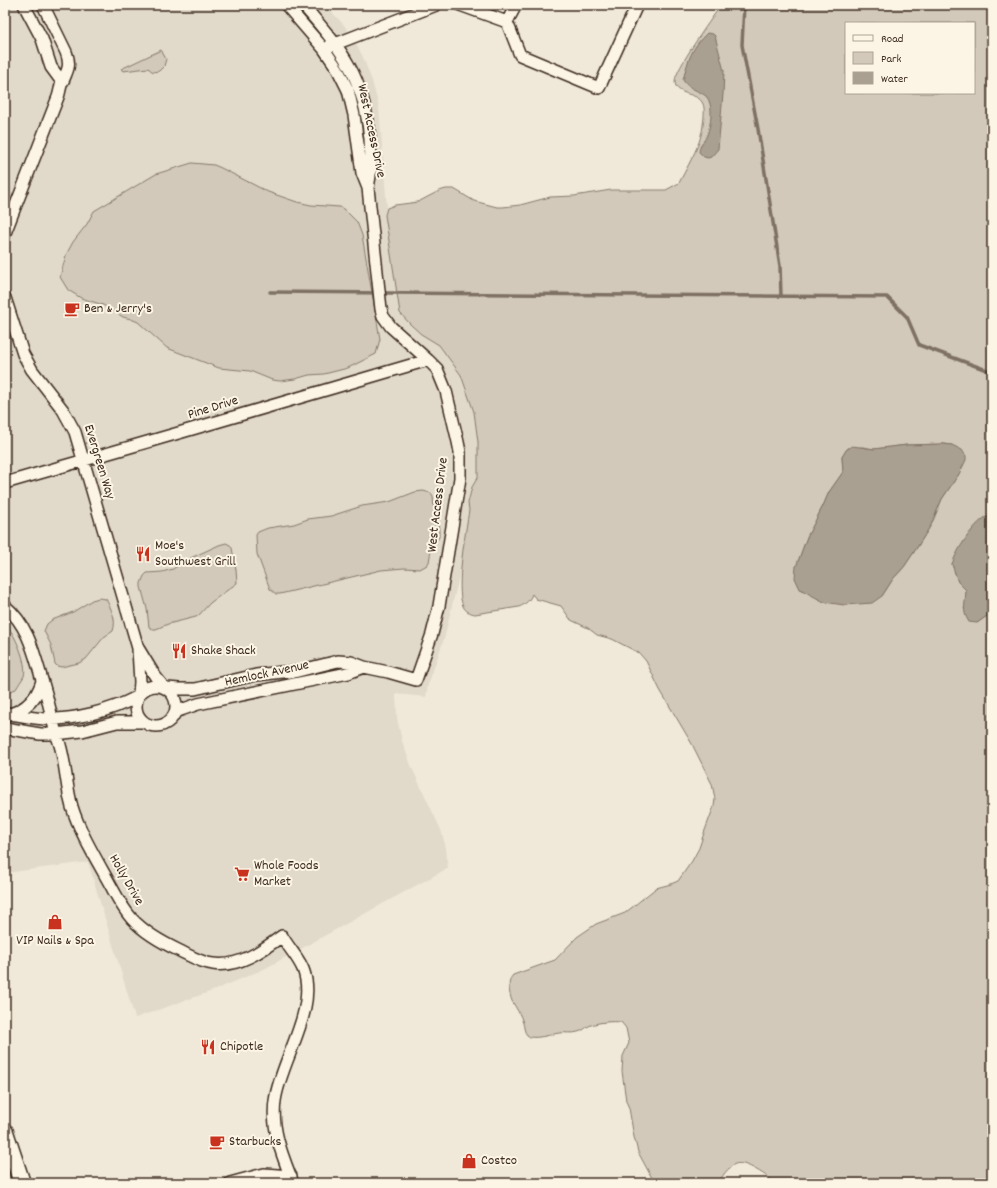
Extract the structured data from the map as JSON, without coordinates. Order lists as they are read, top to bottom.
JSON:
{
  "streets": {
    "street": [
      "West Access Drive",
      "Pine Drive",
      "Evergreen Way",
      "Hemlock Avenue",
      "Holly Drive"
    ]
  },
  "crossings": [
    ["West Access Drive", "Pine Drive"],
    ["West Access Drive", "Hemlock Avenue"],
    ["Pine Drive", "Evergreen Way"],
    ["Evergreen Way", "Hemlock Avenue"]
  ],
  "places": {
    "cafe": ["Ben & Jerry's", "Starbucks"],
    "restaurant": ["Moe's Southwest Grill", "Shake Shack", "Chipotle"],
    "supermarket": ["Whole Foods Market"],
    "shop": ["VIP Nails & Spa", "Costco"]
  },
  "legend": ["Road", "Park", "Water"]
}
